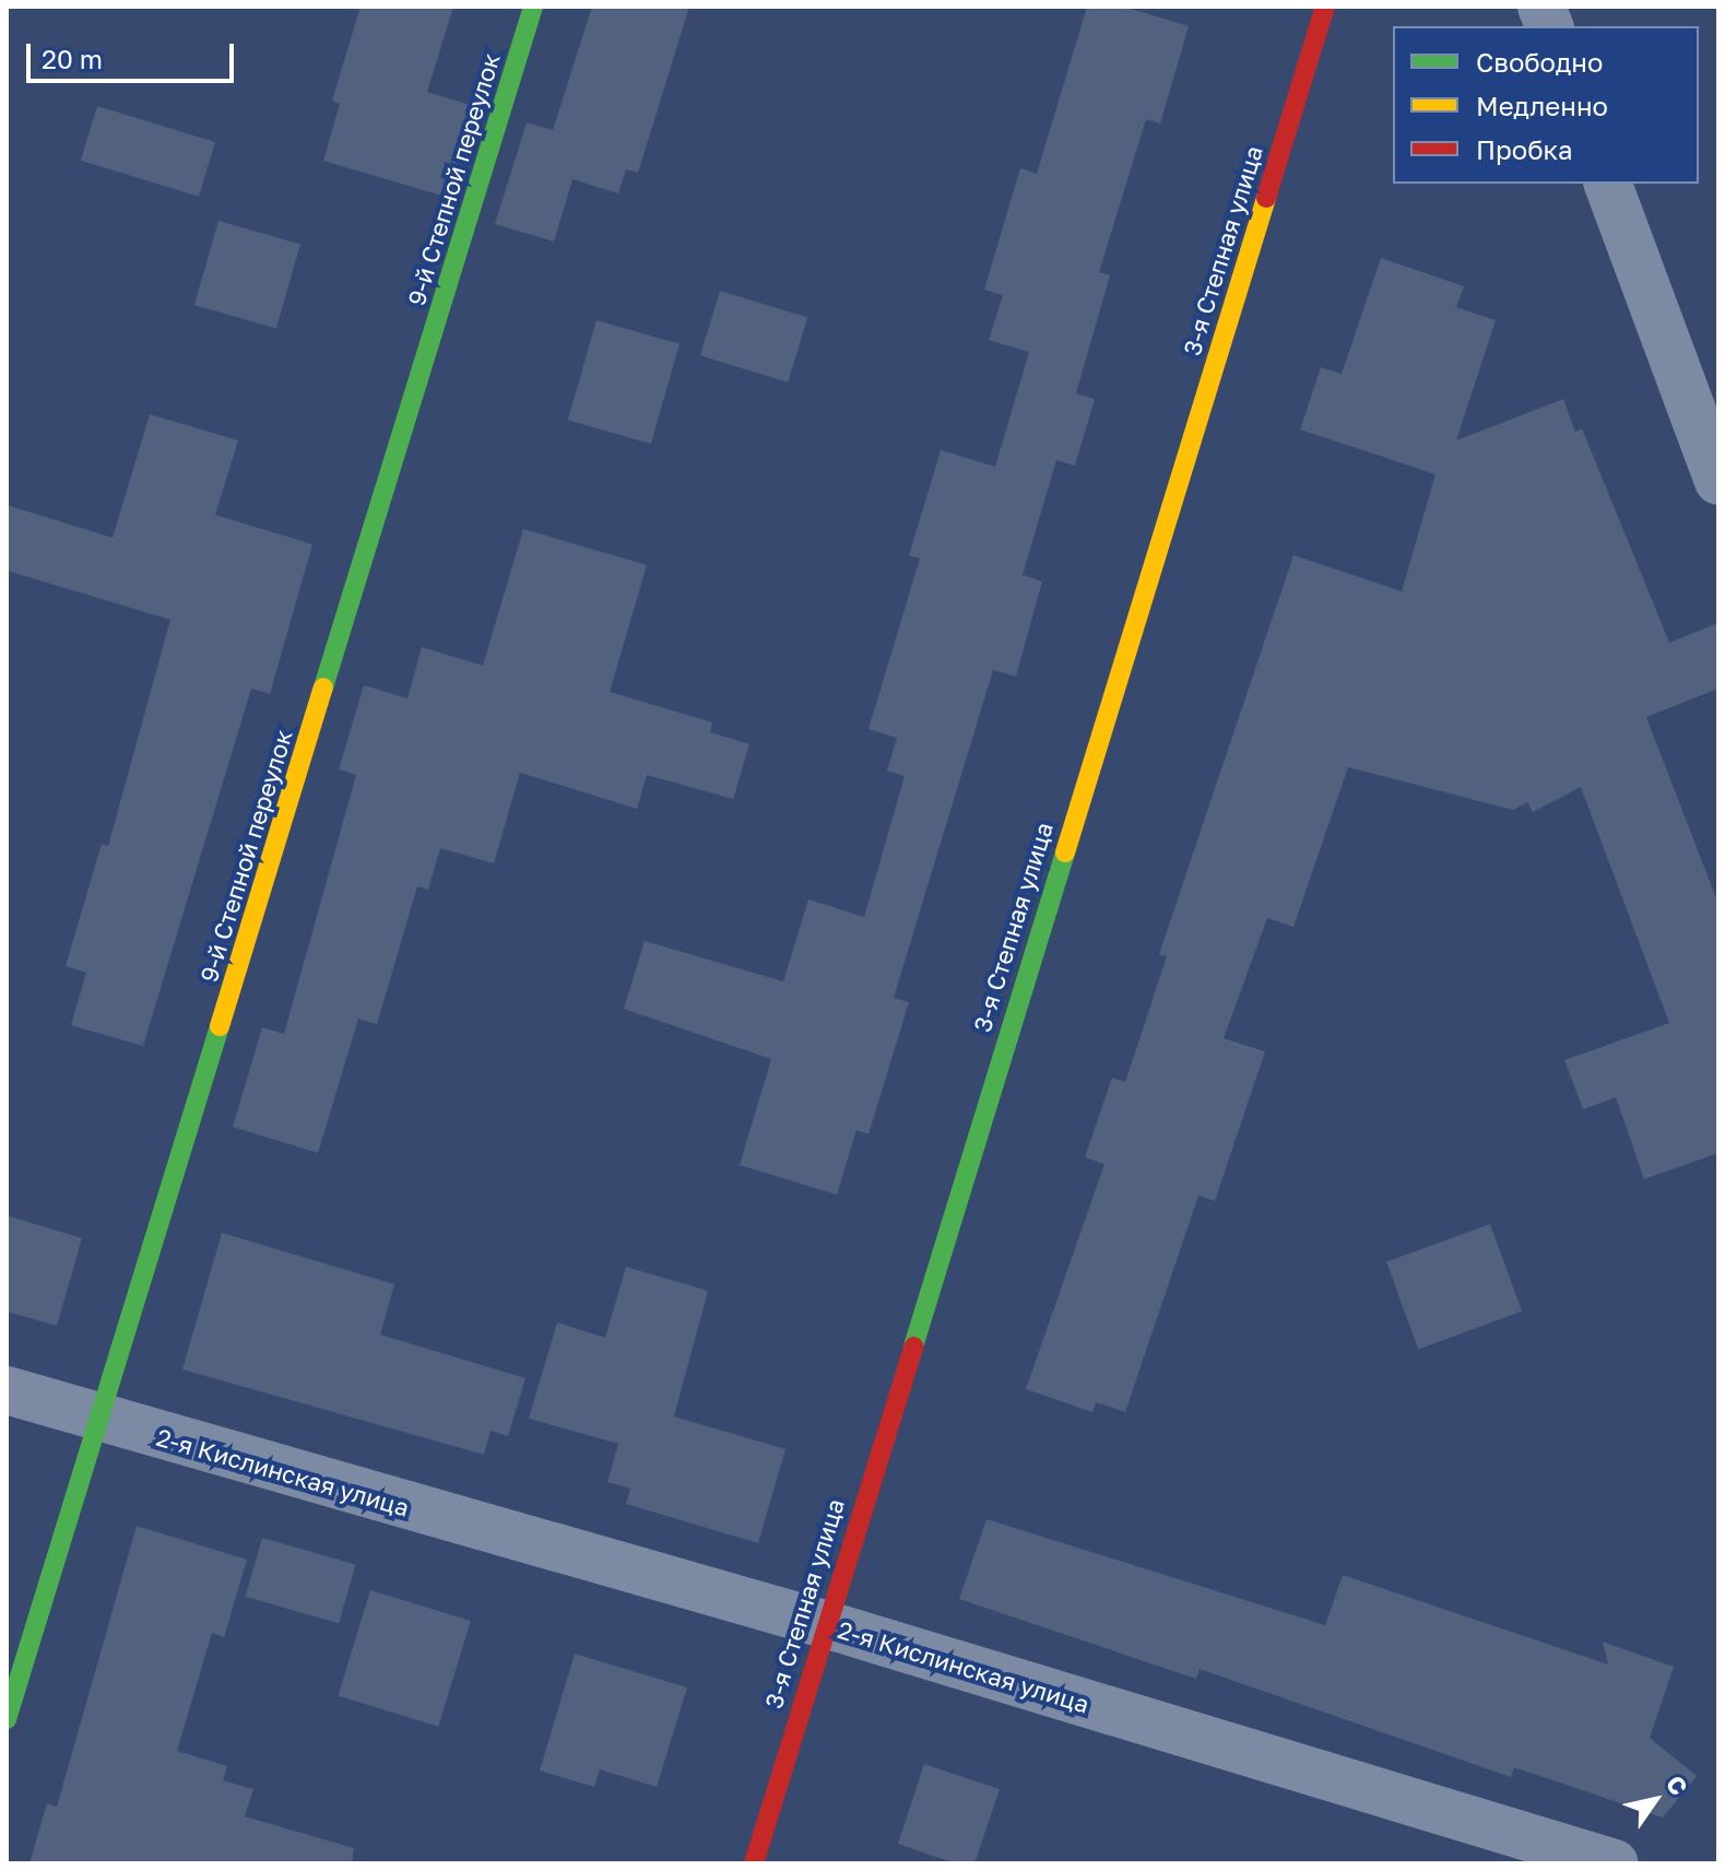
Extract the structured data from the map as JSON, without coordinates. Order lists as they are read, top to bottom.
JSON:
{
  "streets": {
    "street": ["9-й Степной переулок", "3-я Степная улица", "2-я Кислинская улица"]
  },
  "crossings": [
    ["9-й Степной переулок", "2-я Кислинская улица"],
    ["3-я Степная улица", "2-я Кислинская улица"]
  ],
  "legend": ["Свободно", "Медленно", "Пробка"],
  "scale_bar": "20 m",
  "north": "top right"
}
